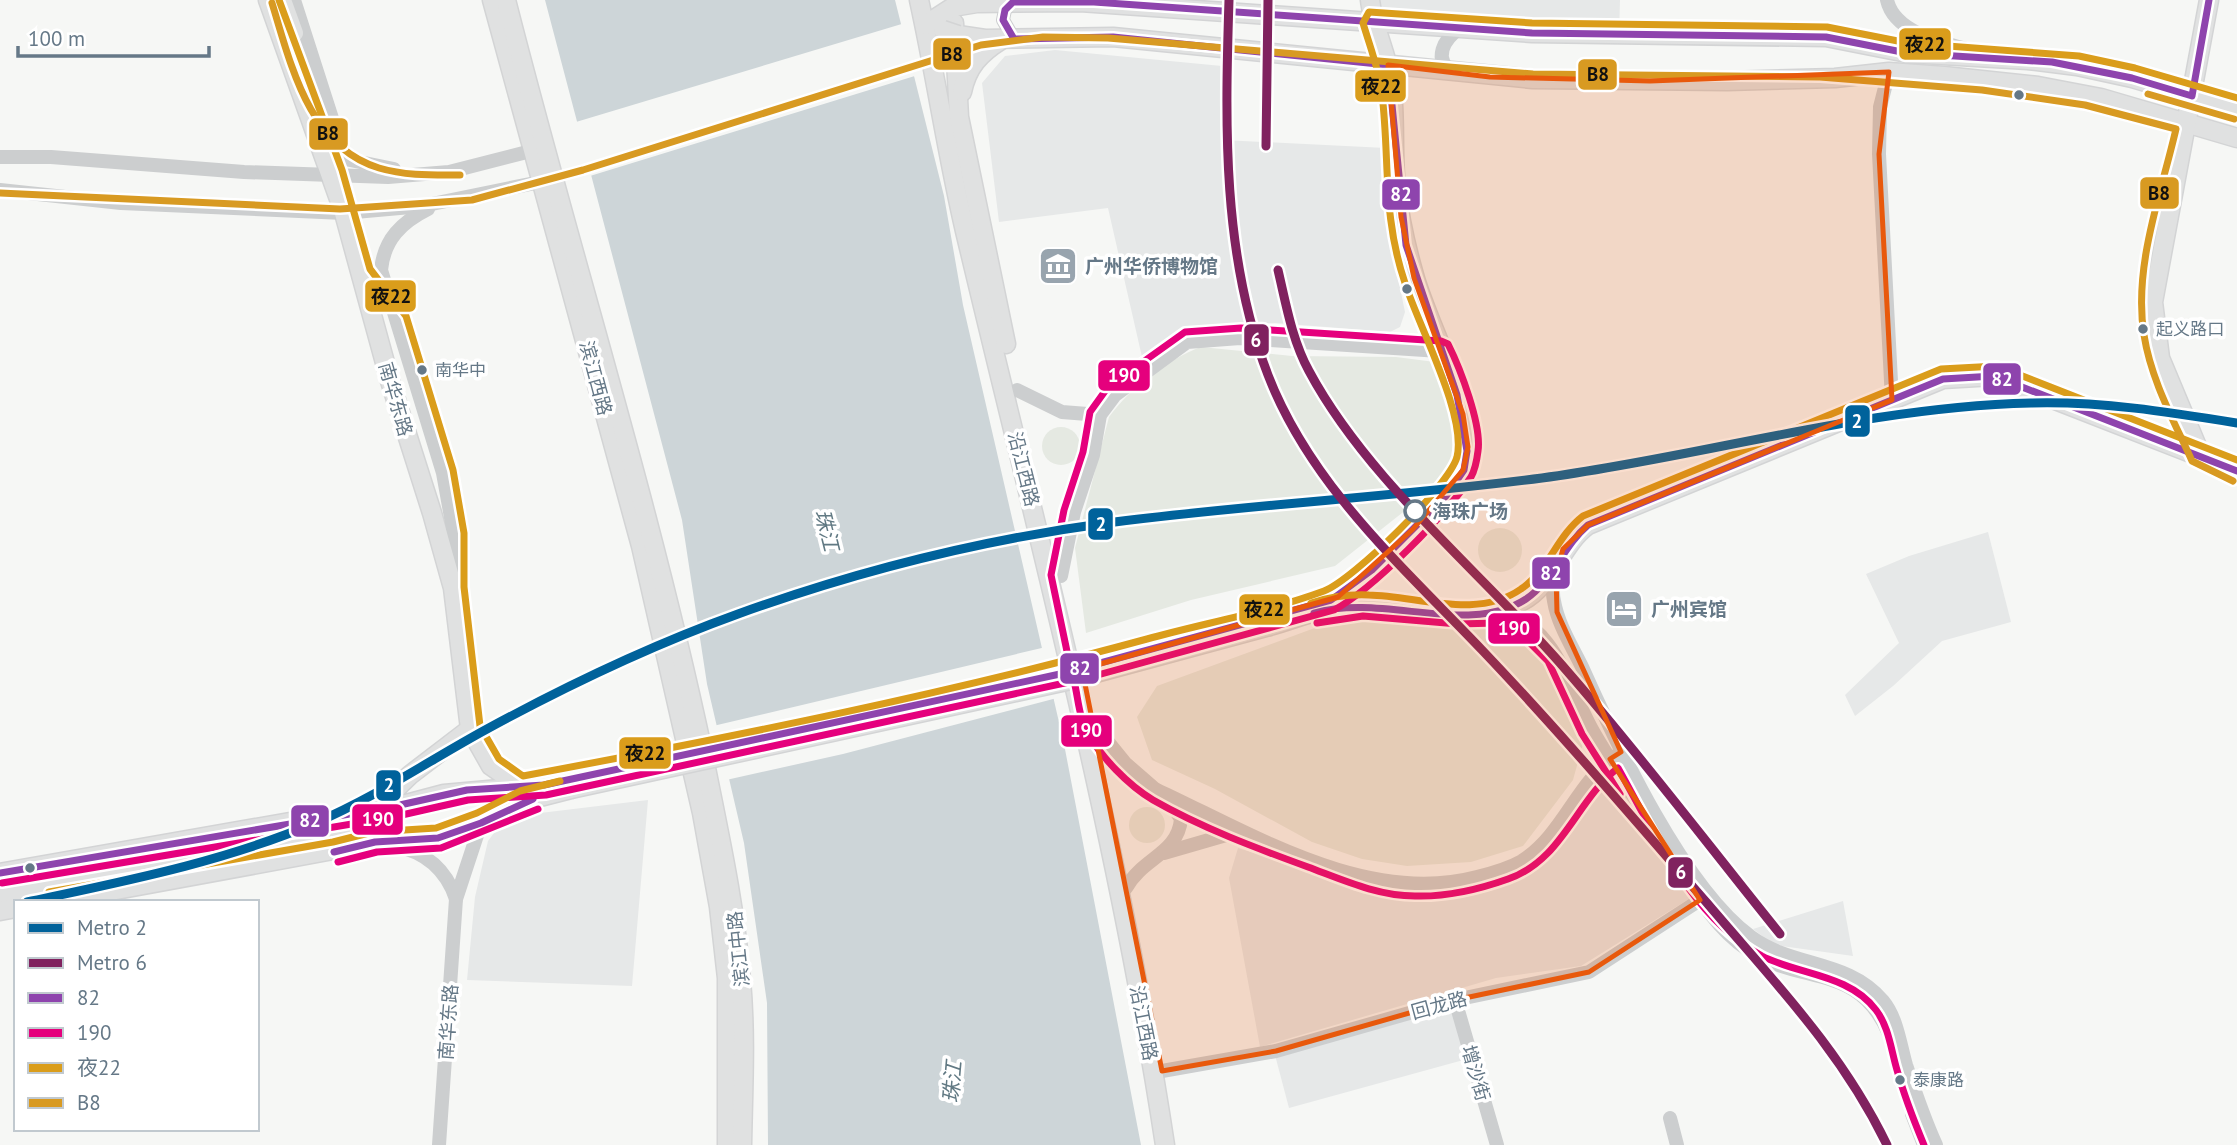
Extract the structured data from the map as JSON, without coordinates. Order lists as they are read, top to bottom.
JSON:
{
  "streets": {
    "main road": [
      "滨江西路",
      "南华东路",
      "沿江西路",
      "滨江中路"
    ],
    "street": ["回龙路", "增沙街"]
  },
  "crossings": [
    ["滨江西路", "滨江中路"],
    ["沿江西路", "回龙路"],
    ["回龙路", "增沙街"]
  ],
  "water": ["珠江"],
  "places": {
    "museum": ["广州华侨博物馆"],
    "other": [
      "起义路口",
      "南华中",
      "海珠广场",
      "泰康路"
    ],
    "hotel": ["广州宾馆"]
  },
  "lines": [
    "metro line 6",
    "transit line 82",
    "transit line 夜22",
    "transit line B8",
    "transit line 190",
    "metro line 2"
  ],
  "legend": [
    "Metro 2",
    "Metro 6",
    "82",
    "190",
    "夜22",
    "B8"
  ],
  "scale_bar": "100 m"
}
